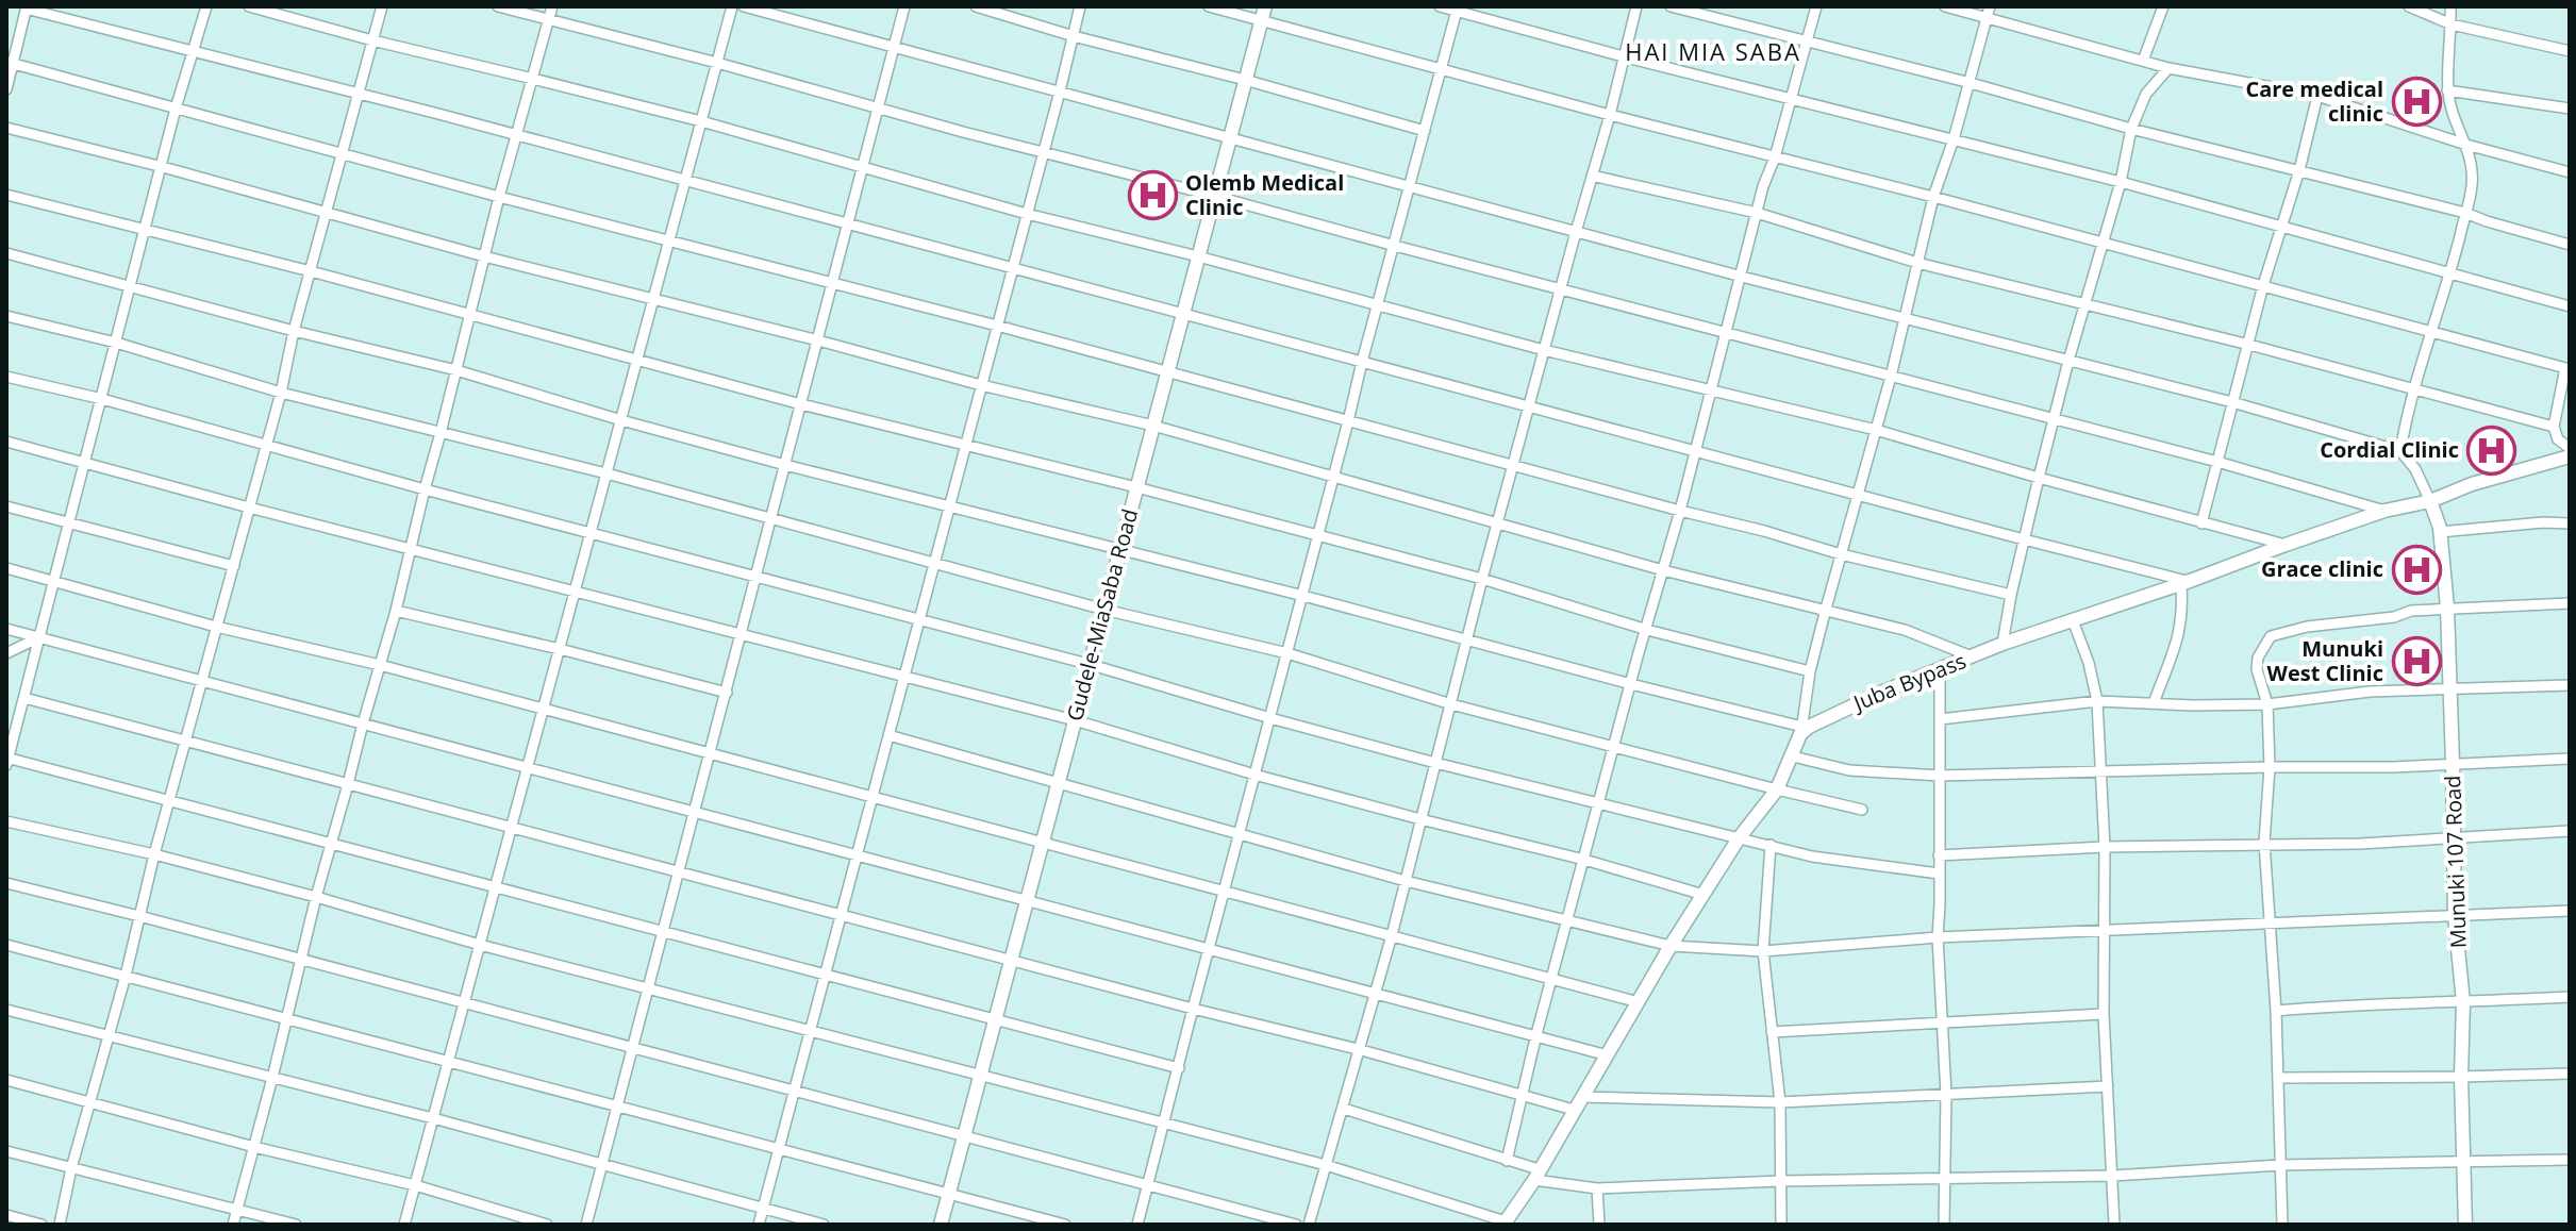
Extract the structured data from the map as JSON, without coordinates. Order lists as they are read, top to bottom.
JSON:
{
  "streets": {
    "main road": ["Gudele-MiaSaba Road", "Juba Bypass", "Munuki 107 Road"]
  },
  "crossings": [
    ["Juba Bypass", "Munuki 107 Road"]
  ],
  "districts": ["HAI MIA SABA"],
  "places": {
    "hospital": [
      "Care medical clinic",
      "Olemb Medical Clinic",
      "Cordial Clinic",
      "Grace clinic",
      "Munuki West Clinic"
    ]
  }
}
